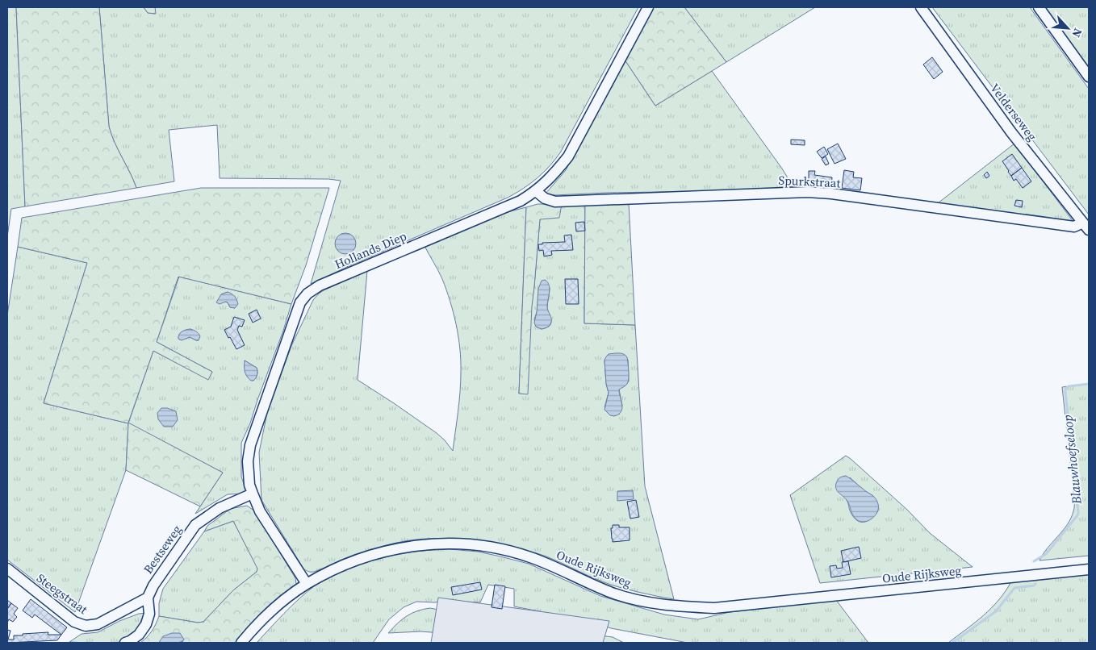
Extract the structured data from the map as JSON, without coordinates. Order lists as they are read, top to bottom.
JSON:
{
  "streets": {
    "street": [
      "Velderseweg",
      "Spurkstraat",
      "Hollands Diep",
      "Bestseweg",
      "Oude Rijksweg",
      "Steegstraat"
    ]
  },
  "crossings": [
    ["Velderseweg", "Spurkstraat"],
    ["Spurkstraat", "Hollands Diep"],
    ["Hollands Diep", "Bestseweg"],
    ["Hollands Diep", "Oude Rijksweg"],
    ["Bestseweg", "Steegstraat"]
  ],
  "water": ["Blauwhoefseloop"],
  "north": "bottom right"
}
